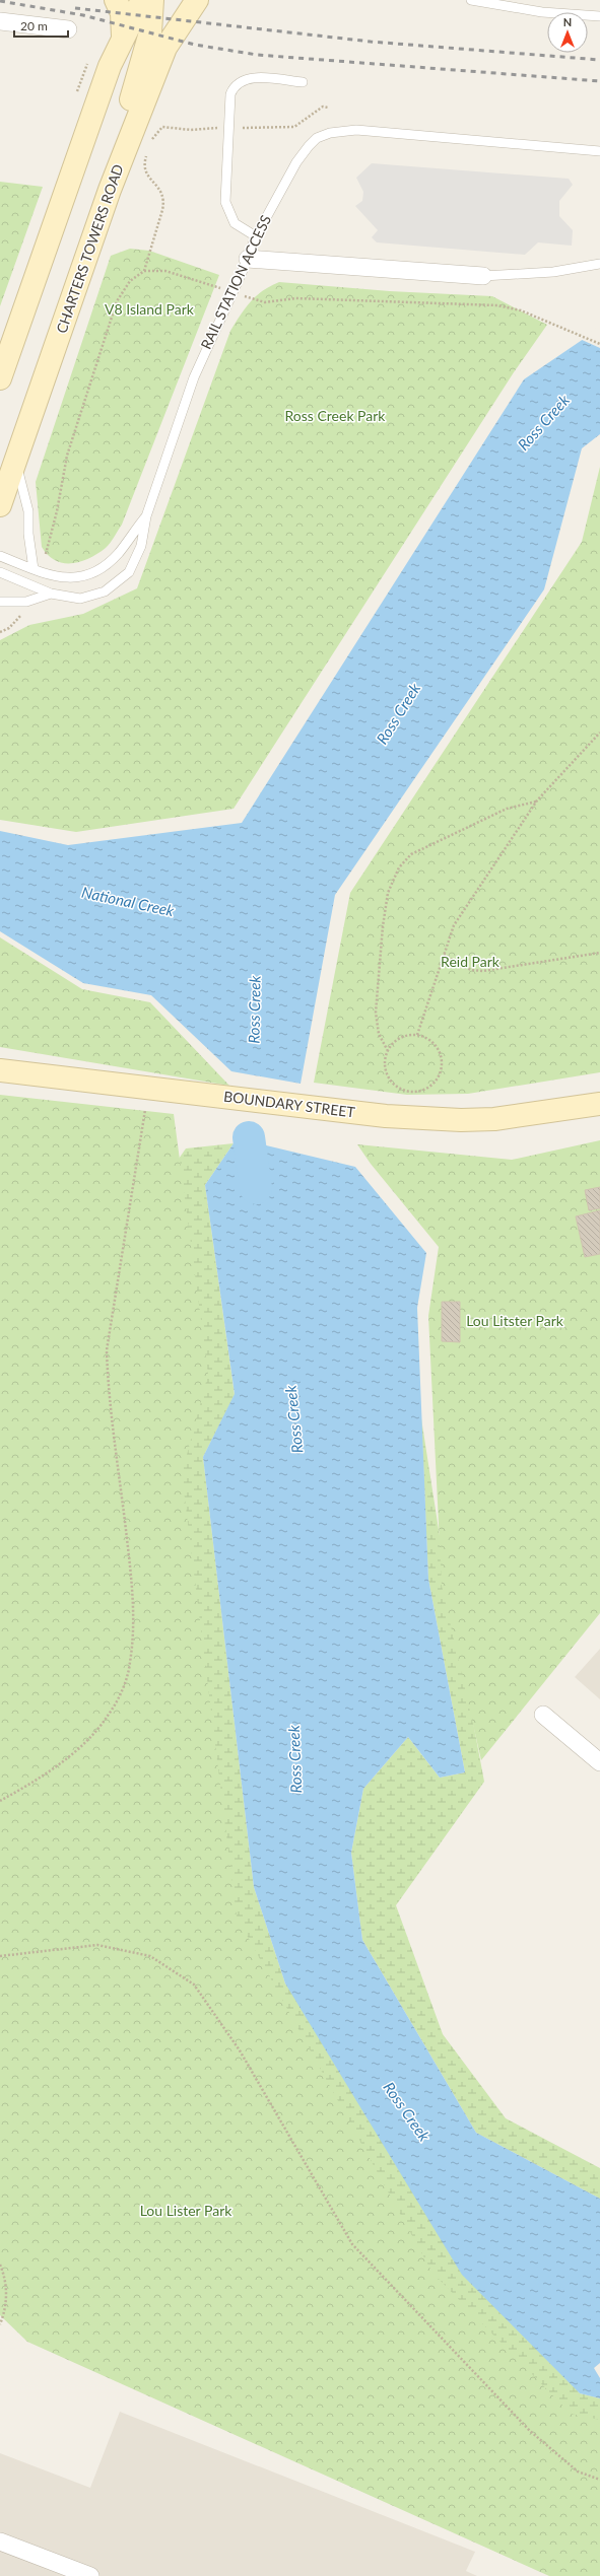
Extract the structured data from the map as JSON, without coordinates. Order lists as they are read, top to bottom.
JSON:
{
  "streets": {
    "main road": ["CHARTERS TOWERS ROAD", "BOUNDARY STREET"],
    "lane": ["RAIL STATION ACCESS"]
  },
  "water": ["Ross Creek", "National Creek"],
  "parks": [
    "V8 Island Park",
    "Ross Creek Park",
    "Reid Park",
    "Lou Litster Park",
    "Lou Lister Park"
  ],
  "scale_bar": "20 m",
  "north": "top"
}
